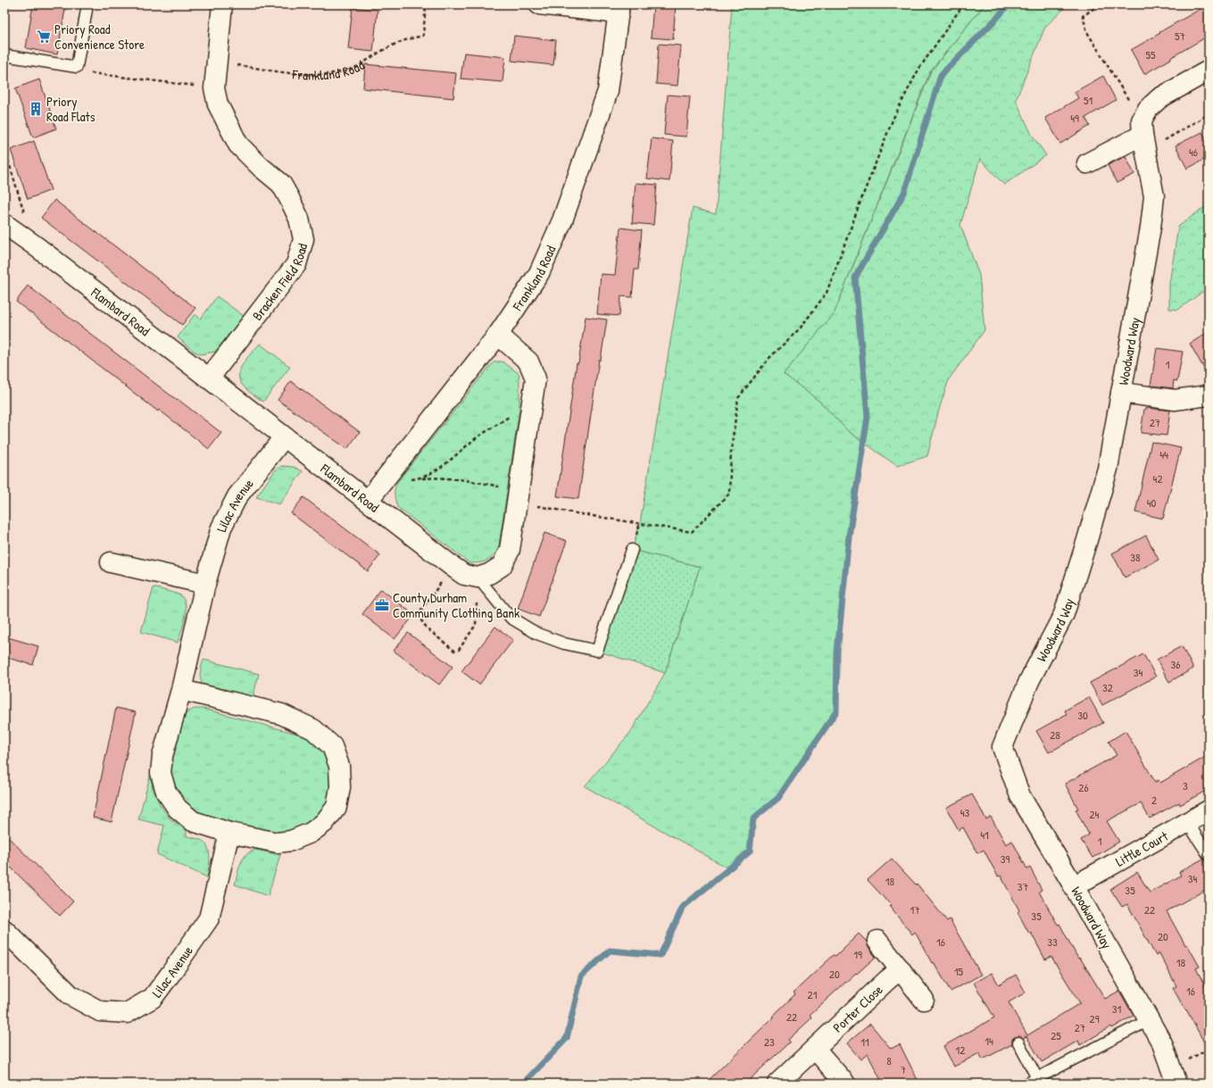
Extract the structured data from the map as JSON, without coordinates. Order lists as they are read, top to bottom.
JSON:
{
  "streets": {
    "street": [
      "Frankland Road",
      "Bracken Field Road",
      "Flambard Road",
      "Woodward Way",
      "Lilac Avenue",
      "Little Court",
      "Porter Close"
    ]
  },
  "crossings": [
    ["Frankland Road", "Bracken Field Road"],
    ["Frankland Road", "Flambard Road"],
    ["Bracken Field Road", "Flambard Road"],
    ["Flambard Road", "Lilac Avenue"],
    ["Woodward Way", "Little Court"]
  ],
  "places": {
    "supermarket": ["Priory Road Convenience Store"],
    "building": ["Priory Road Flats"],
    "office": ["County Durham Community Clothing Bank"]
  },
  "house_numbers": [
    "57",
    "55",
    "51",
    "49",
    "46",
    "1",
    "27",
    "44",
    "42",
    "40",
    "38",
    "36",
    "34",
    "32",
    "30",
    "28",
    "3",
    "26",
    "2",
    "43",
    "24",
    "41",
    "1",
    "39",
    "34",
    "18",
    "37",
    "35",
    "17",
    "22",
    "35",
    "20",
    "16",
    "33",
    "19",
    "18",
    "15",
    "20",
    "16",
    "21",
    "31",
    "22",
    "29",
    "27",
    "25",
    "14",
    "23",
    "11",
    "12",
    "8",
    "7"
  ]
}
